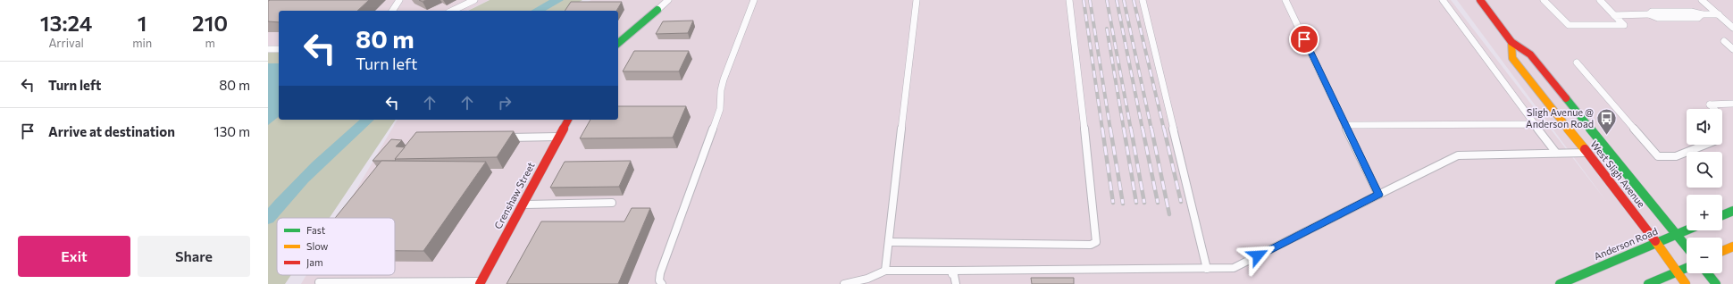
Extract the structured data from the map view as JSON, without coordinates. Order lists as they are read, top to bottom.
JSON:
{
  "streets": {
    "main road": ["West Sligh Avenue", "Crenshaw Street", "Anderson Road"]
  },
  "crossings": [
    ["West Sligh Avenue", "Anderson Road"]
  ],
  "places": {
    "bus stop": ["Sligh Avenue @ Anderson Road"]
  },
  "legend": ["Fast", "Slow", "Jam"],
  "page": {
    "eta": [
      "13:24",
      "Arrival",
      "1",
      "min",
      "210",
      "m"
    ],
    "turn": ["80 m", "Turn left"],
    "list": [
      {
        "name": "Turn left",
        "value": "80 m"
      },
      {
        "name": "Arrive at destination",
        "value": "130 m"
      }
    ],
    "map_buttons": ["+", "−"],
    "buttons": ["Exit", "Share"]
  }
}
